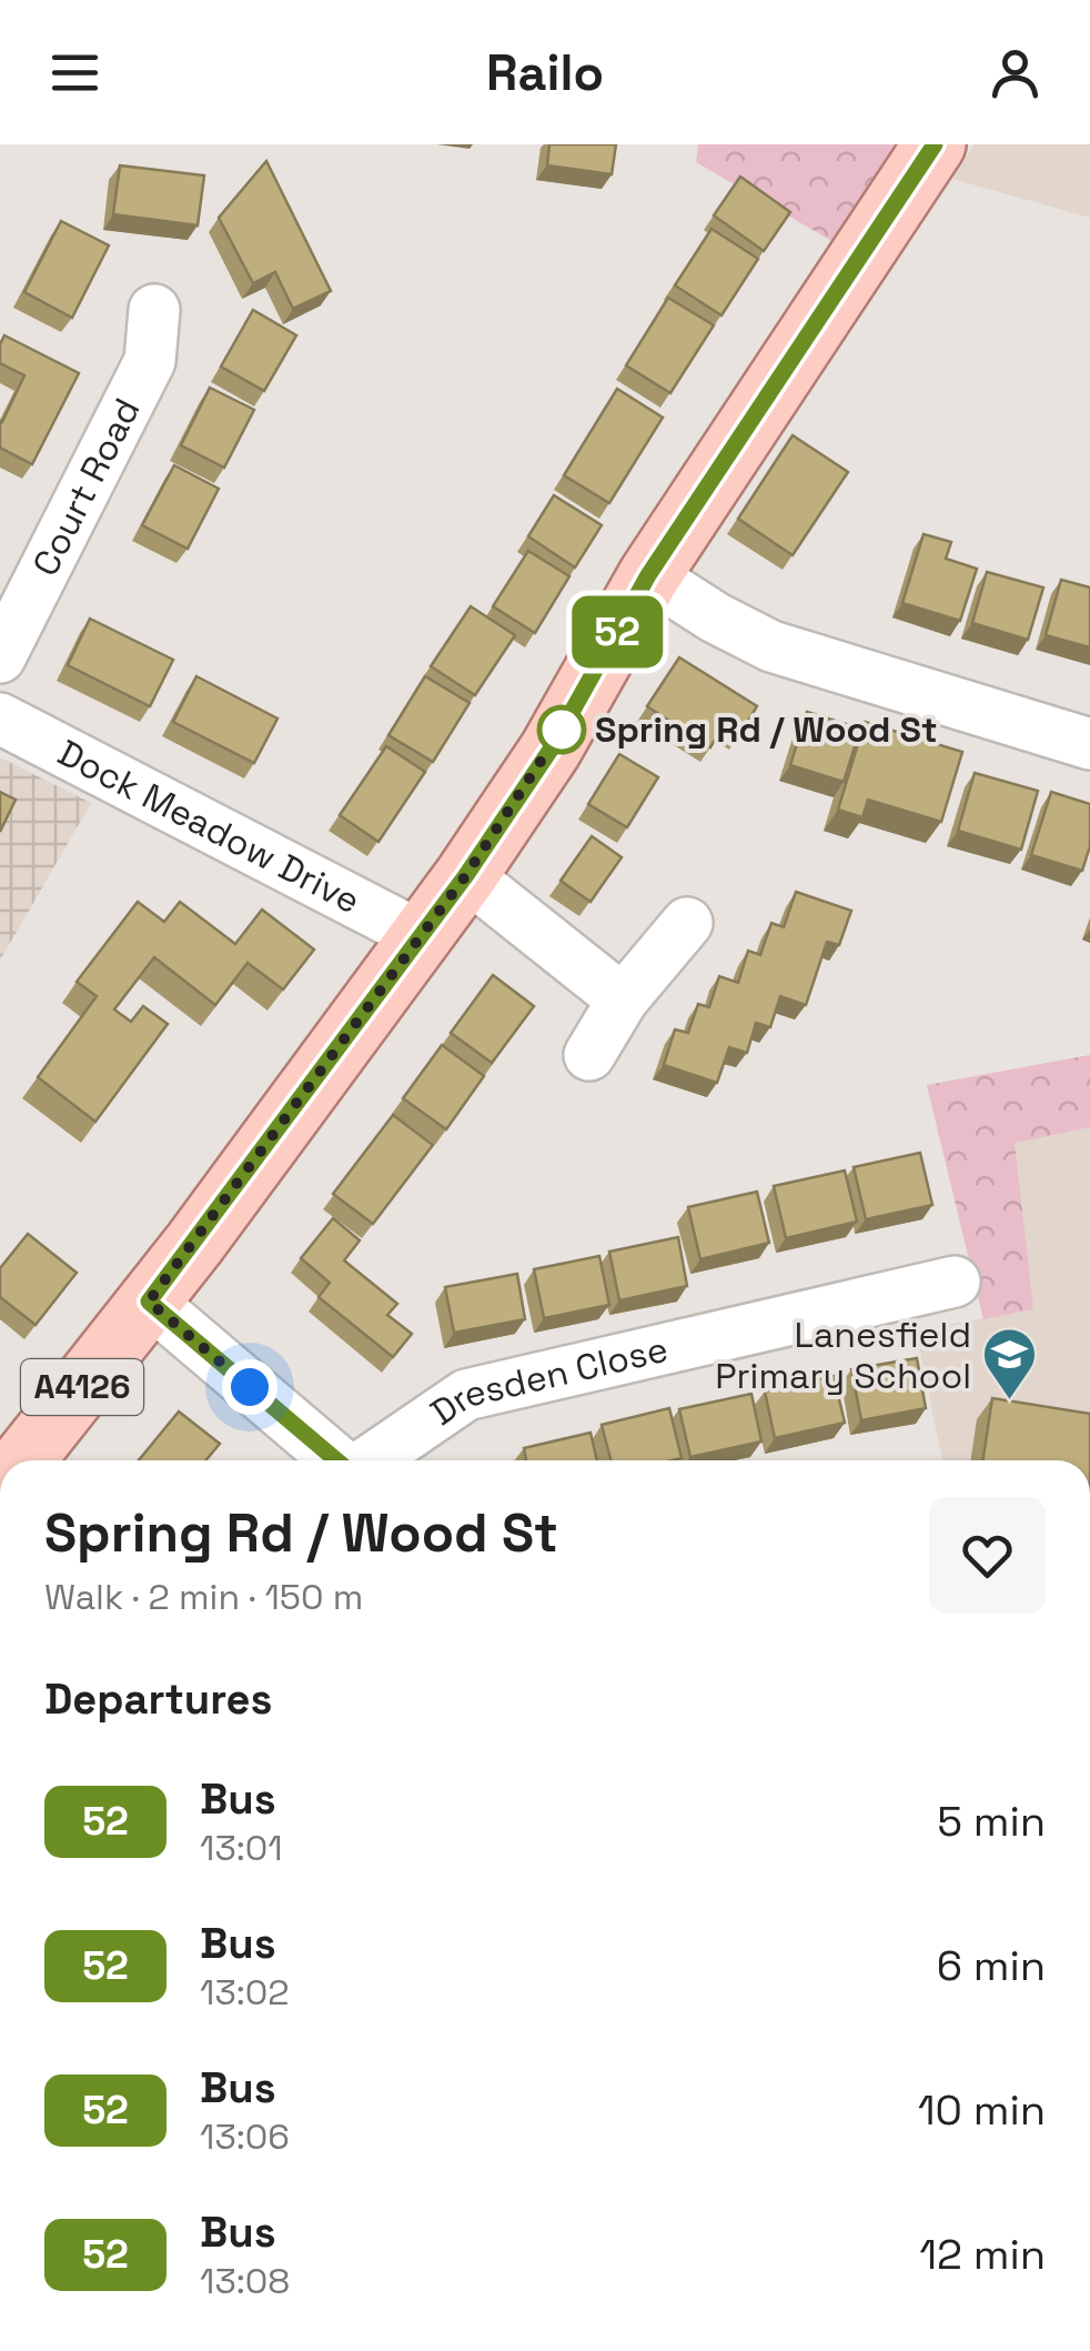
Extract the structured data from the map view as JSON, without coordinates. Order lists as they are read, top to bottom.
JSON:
{
  "streets": {
    "main road": ["A4126"],
    "street": ["Court Road", "Dock Meadow Drive", "Dresden Close"]
  },
  "crossings": [
    ["Dock Meadow Drive", "A4126"]
  ],
  "places": {
    "other": ["Spring Rd / Wood St"],
    "school or university": ["Lanesfield Primary School"]
  },
  "lines": ["bus line 52"],
  "page": {
    "header": "Railo",
    "on_map": "52",
    "heading": [
      ["Spring Rd / Wood St", "Walk · 2 min · 150 m"],
      "Departures"
    ],
    "list": [
      {
        "mark": "52",
        "name": "Bus",
        "note": "13:01",
        "value": "5 min"
      },
      {
        "mark": "52",
        "name": "Bus",
        "note": "13:02",
        "value": "6 min"
      },
      {
        "mark": "52",
        "name": "Bus",
        "note": "13:06",
        "value": "10 min"
      },
      {
        "mark": "52",
        "name": "Bus",
        "note": "13:08",
        "value": "12 min"
      }
    ]
  }
}
